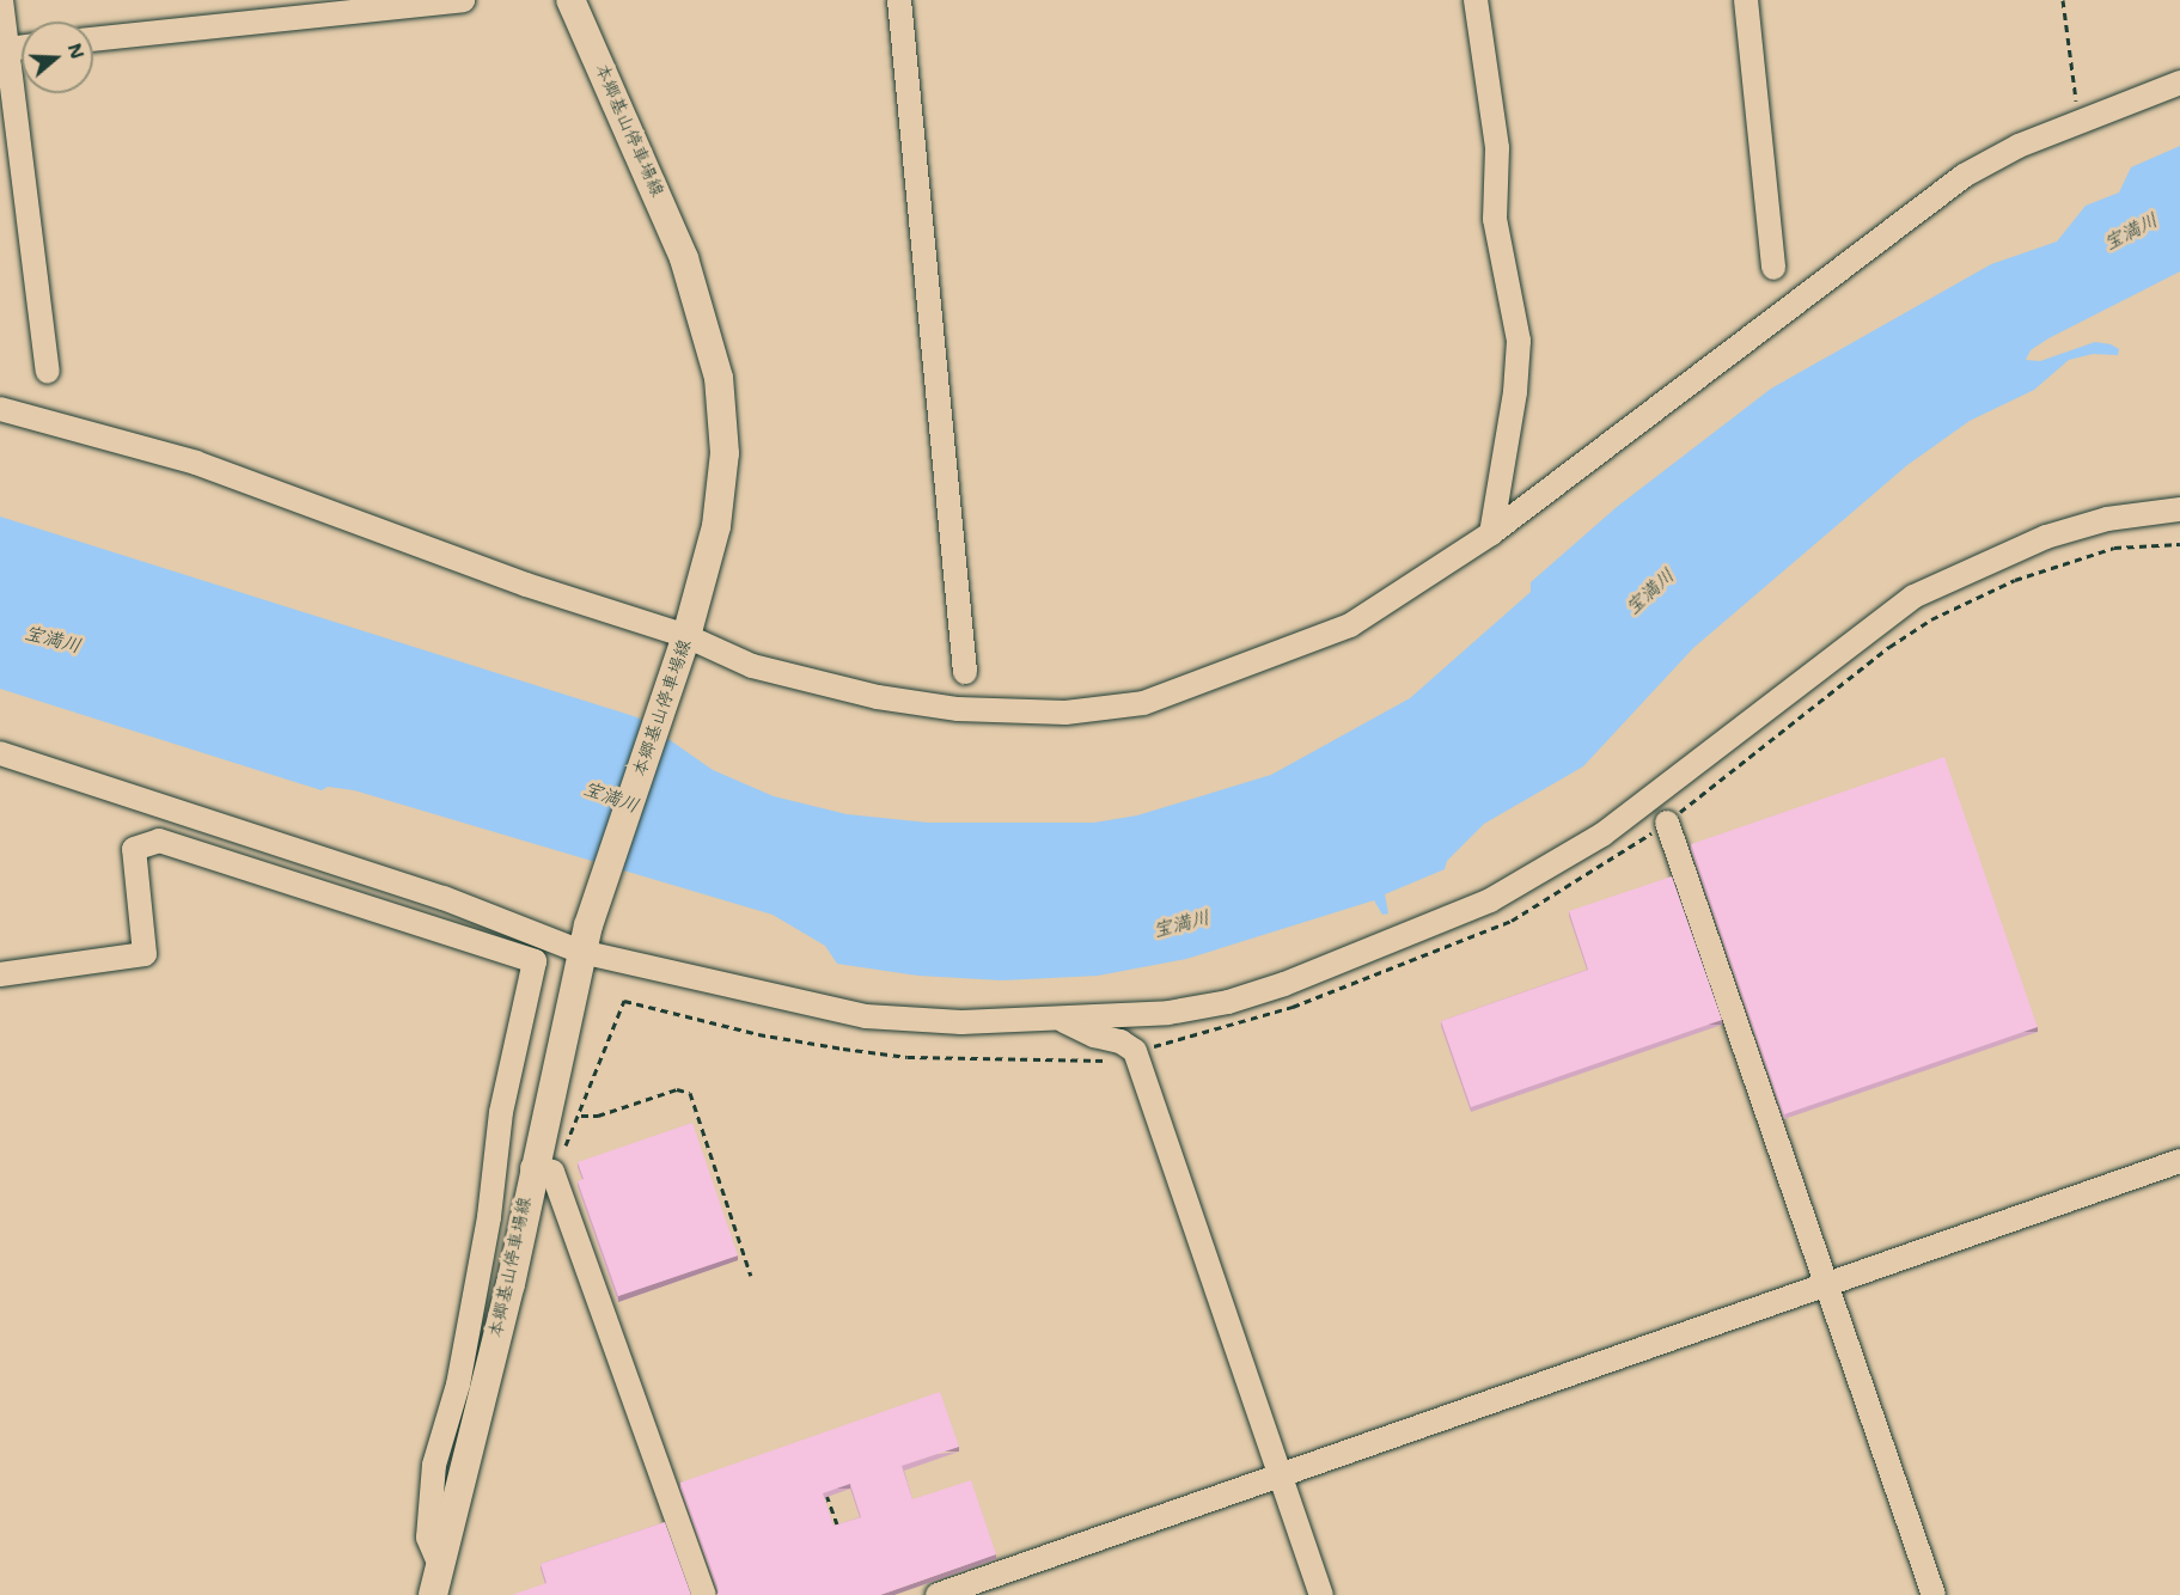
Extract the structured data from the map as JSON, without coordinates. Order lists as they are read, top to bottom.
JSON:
{
  "streets": {
    "main road": ["本郷基山停車場線"]
  },
  "water": ["宝満川"],
  "north": "right"
}
